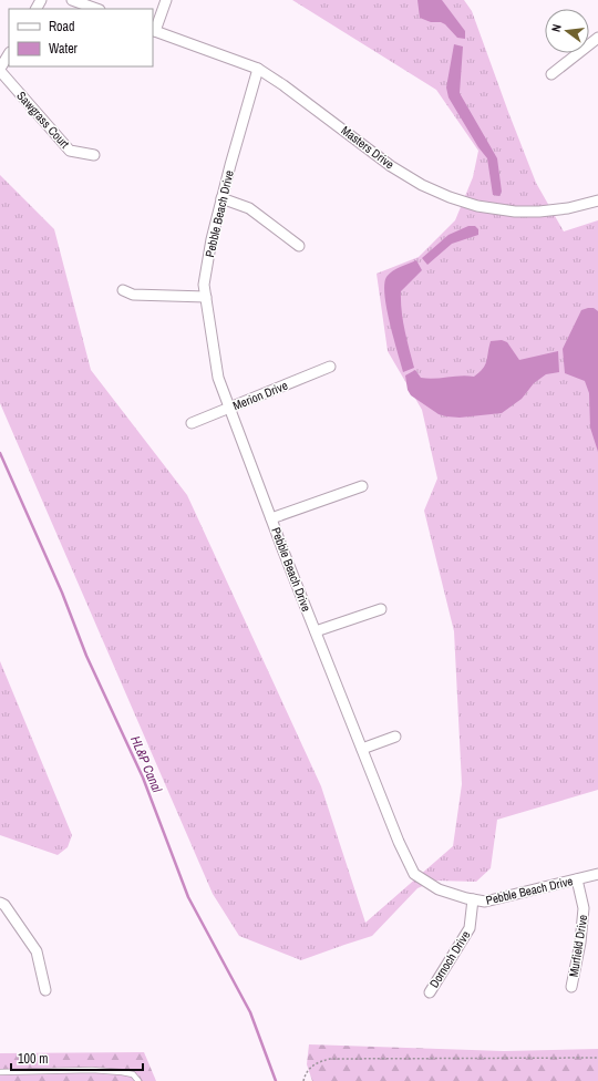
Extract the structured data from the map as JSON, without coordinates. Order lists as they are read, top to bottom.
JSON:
{
  "streets": {
    "street": [
      "Sawgrass Court",
      "Masters Drive",
      "Pebble Beach Drive",
      "Merion Drive",
      "Murfield Drive",
      "Dornoch Drive"
    ]
  },
  "crossings": [
    ["Masters Drive", "Pebble Beach Drive"],
    ["Pebble Beach Drive", "Merion Drive"],
    ["Pebble Beach Drive", "Murfield Drive"],
    ["Pebble Beach Drive", "Dornoch Drive"]
  ],
  "water": ["HL&P Canal"],
  "legend": ["Road", "Water"],
  "scale_bar": "100 m",
  "north": "left"
}
